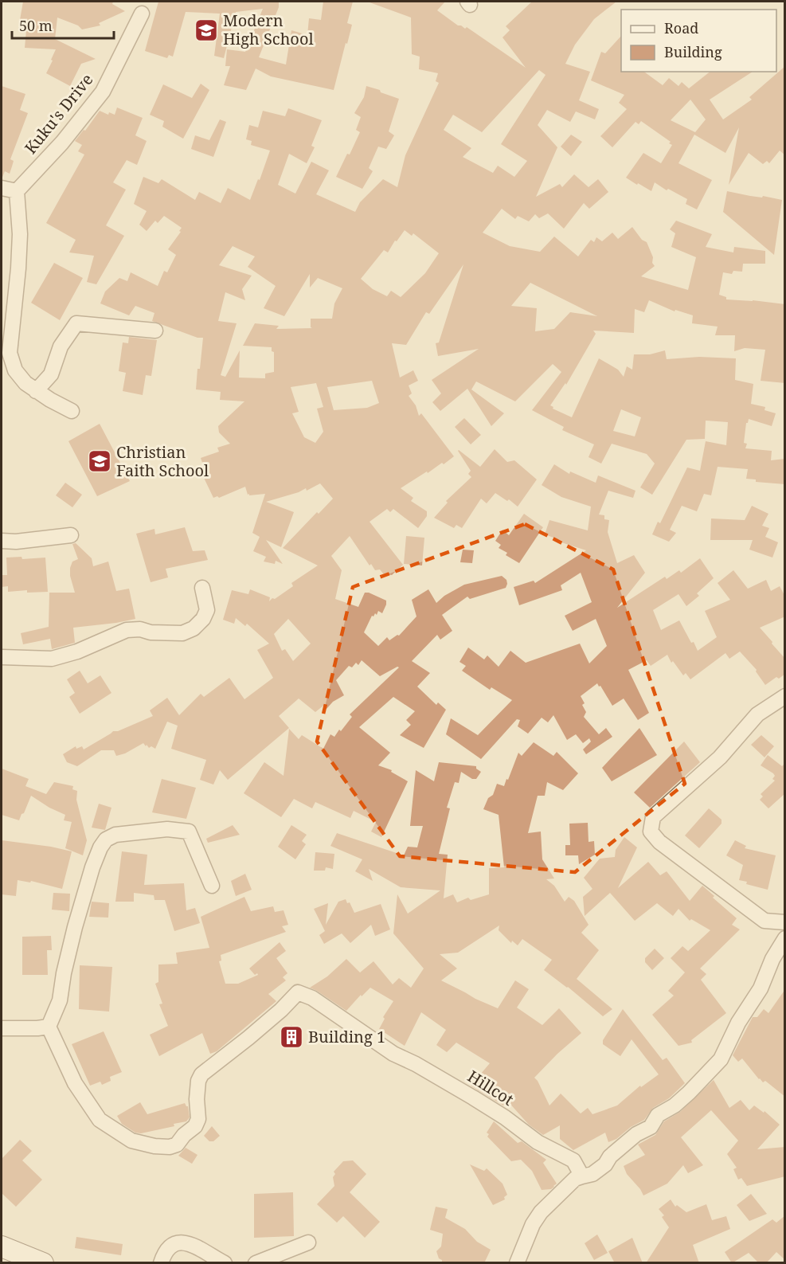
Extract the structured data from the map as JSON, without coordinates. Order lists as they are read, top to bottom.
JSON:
{
  "streets": {
    "street": ["Kuku's Drive", "Hillcot"]
  },
  "places": {
    "school or university": ["Modern High School", "Christian Faith School"],
    "building": ["Building 1"]
  },
  "legend": ["Road", "Building"],
  "scale_bar": "50 m"
}
